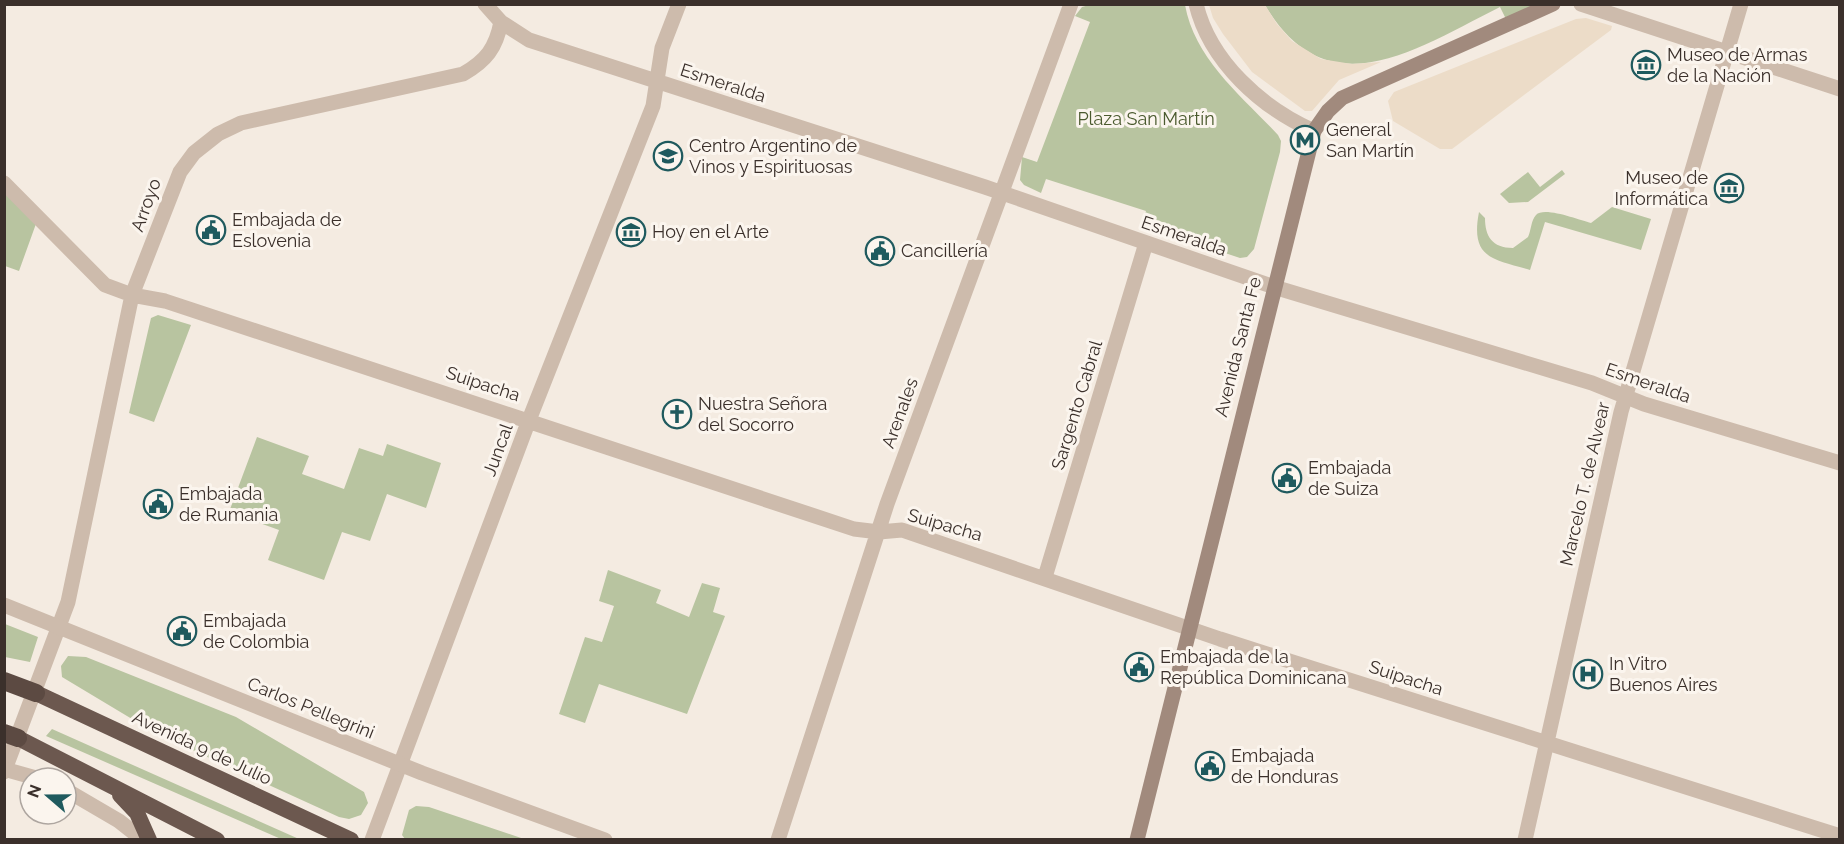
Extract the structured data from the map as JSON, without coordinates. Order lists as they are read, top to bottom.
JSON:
{
  "streets": {
    "highway": ["Avenida 9 de Julio"],
    "main road": ["Avenida Santa Fe"],
    "street": [
      "Esmeralda",
      "Arroyo",
      "Suipacha",
      "Sargento Cabral",
      "Arenales",
      "Juncal",
      "Marcelo T. de Alvear",
      "Carlos Pellegrini"
    ]
  },
  "crossings": [
    ["Esmeralda", "Avenida Santa Fe"],
    ["Esmeralda", "Sargento Cabral"],
    ["Esmeralda", "Arenales"],
    ["Esmeralda", "Juncal"],
    ["Esmeralda", "Marcelo T. de Alvear"],
    ["Arroyo", "Suipacha"],
    ["Arroyo", "Carlos Pellegrini"],
    ["Arroyo", "Avenida 9 de Julio"],
    ["Avenida Santa Fe", "Suipacha"],
    ["Suipacha", "Sargento Cabral"],
    ["Suipacha", "Arenales"],
    ["Suipacha", "Juncal"],
    ["Suipacha", "Marcelo T. de Alvear"],
    ["Juncal", "Carlos Pellegrini"]
  ],
  "parks": ["Plaza San Martín"],
  "places": {
    "museum": ["Museo de Armas de la Nación", "Museo de Informática", "Hoy en el Arte"],
    "metro station": ["General San Martín"],
    "school or university": ["Centro Argentino de Vinos y Espirituosas"],
    "public building": [
      "Embajada de Eslovenia",
      "Cancillería",
      "Embajada de Suiza",
      "Embajada de Rumania",
      "Embajada de Colombia",
      "Embajada de la República Dominicana",
      "Embajada de Honduras"
    ],
    "church": ["Nuestra Señora del Socorro"],
    "hospital": ["In Vitro Buenos Aires"]
  },
  "north": "left"
}
